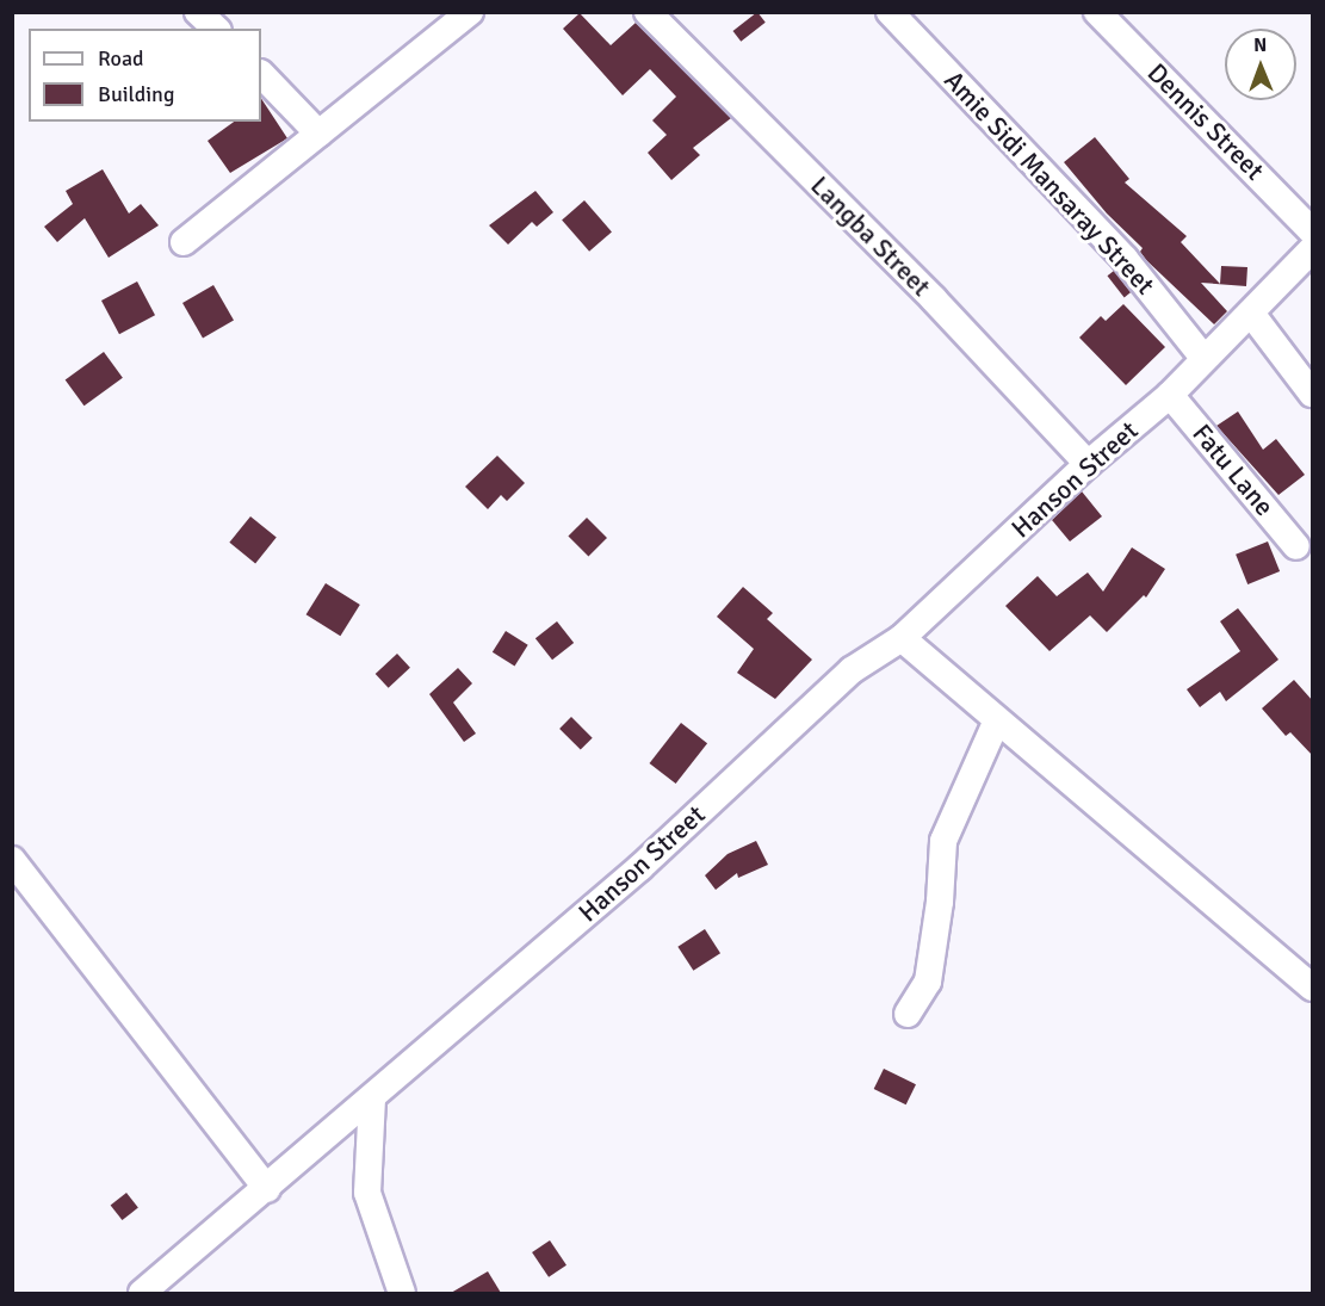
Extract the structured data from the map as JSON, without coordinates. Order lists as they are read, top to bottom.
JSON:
{
  "streets": {
    "street": [
      "Dennis Street",
      "Amie Sidi Mansaray Street",
      "Langba Street",
      "Fatu Lane",
      "Hanson Street"
    ]
  },
  "crossings": [
    ["Amie Sidi Mansaray Street", "Hanson Street"],
    ["Langba Street", "Hanson Street"],
    ["Fatu Lane", "Hanson Street"]
  ],
  "legend": ["Road", "Building"],
  "north": "top"
}
